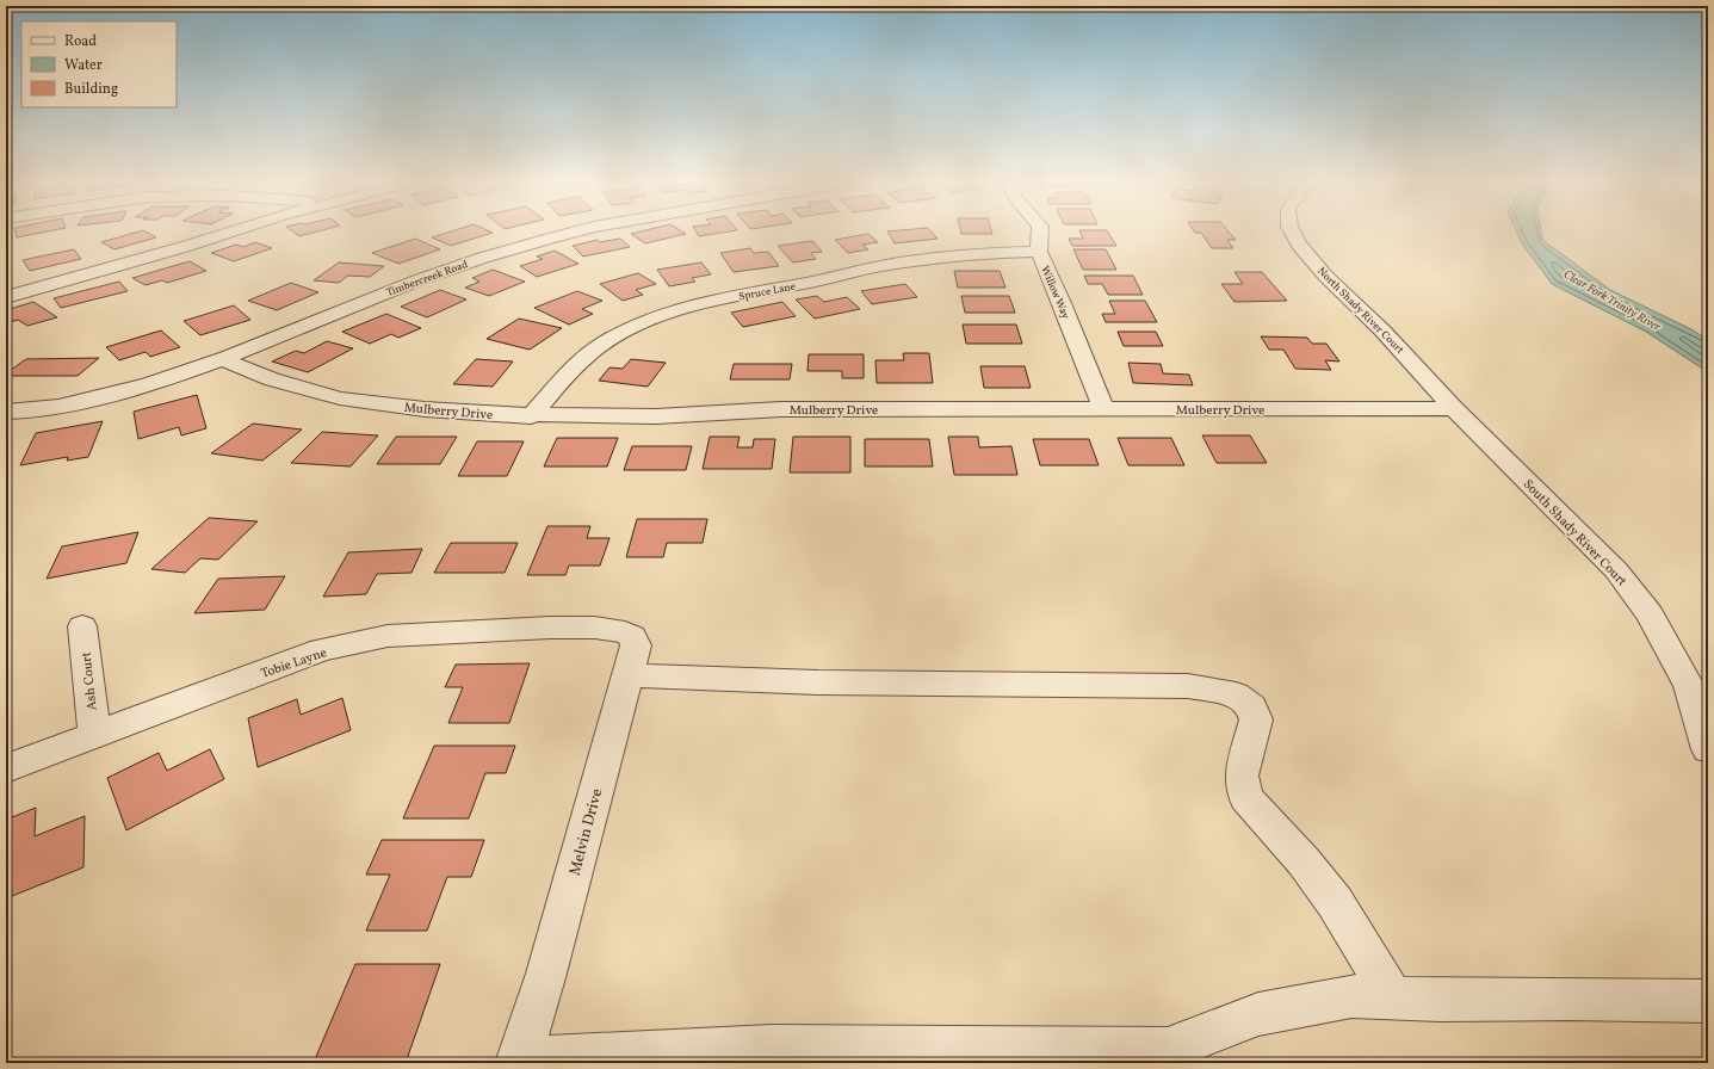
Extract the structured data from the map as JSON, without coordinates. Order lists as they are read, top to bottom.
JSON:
{
  "streets": {
    "street": [
      "Timbercreek Road",
      "Spruce Lane",
      "Willow Way",
      "North Shady River Court",
      "Mulberry Drive",
      "South Shady River Court",
      "Tobie Layne",
      "Ash Court",
      "Melvin Drive"
    ]
  },
  "crossings": [
    ["Timbercreek Road", "Mulberry Drive"],
    ["Spruce Lane", "Willow Way"],
    ["Spruce Lane", "Mulberry Drive"],
    ["Willow Way", "Mulberry Drive"],
    ["North Shady River Court", "Mulberry Drive"],
    ["North Shady River Court", "South Shady River Court"],
    ["Mulberry Drive", "South Shady River Court"],
    ["Tobie Layne", "Ash Court"],
    ["Tobie Layne", "Melvin Drive"]
  ],
  "water": ["Clear Fork Trinity River"],
  "legend": ["Road", "Water", "Building"]
}
